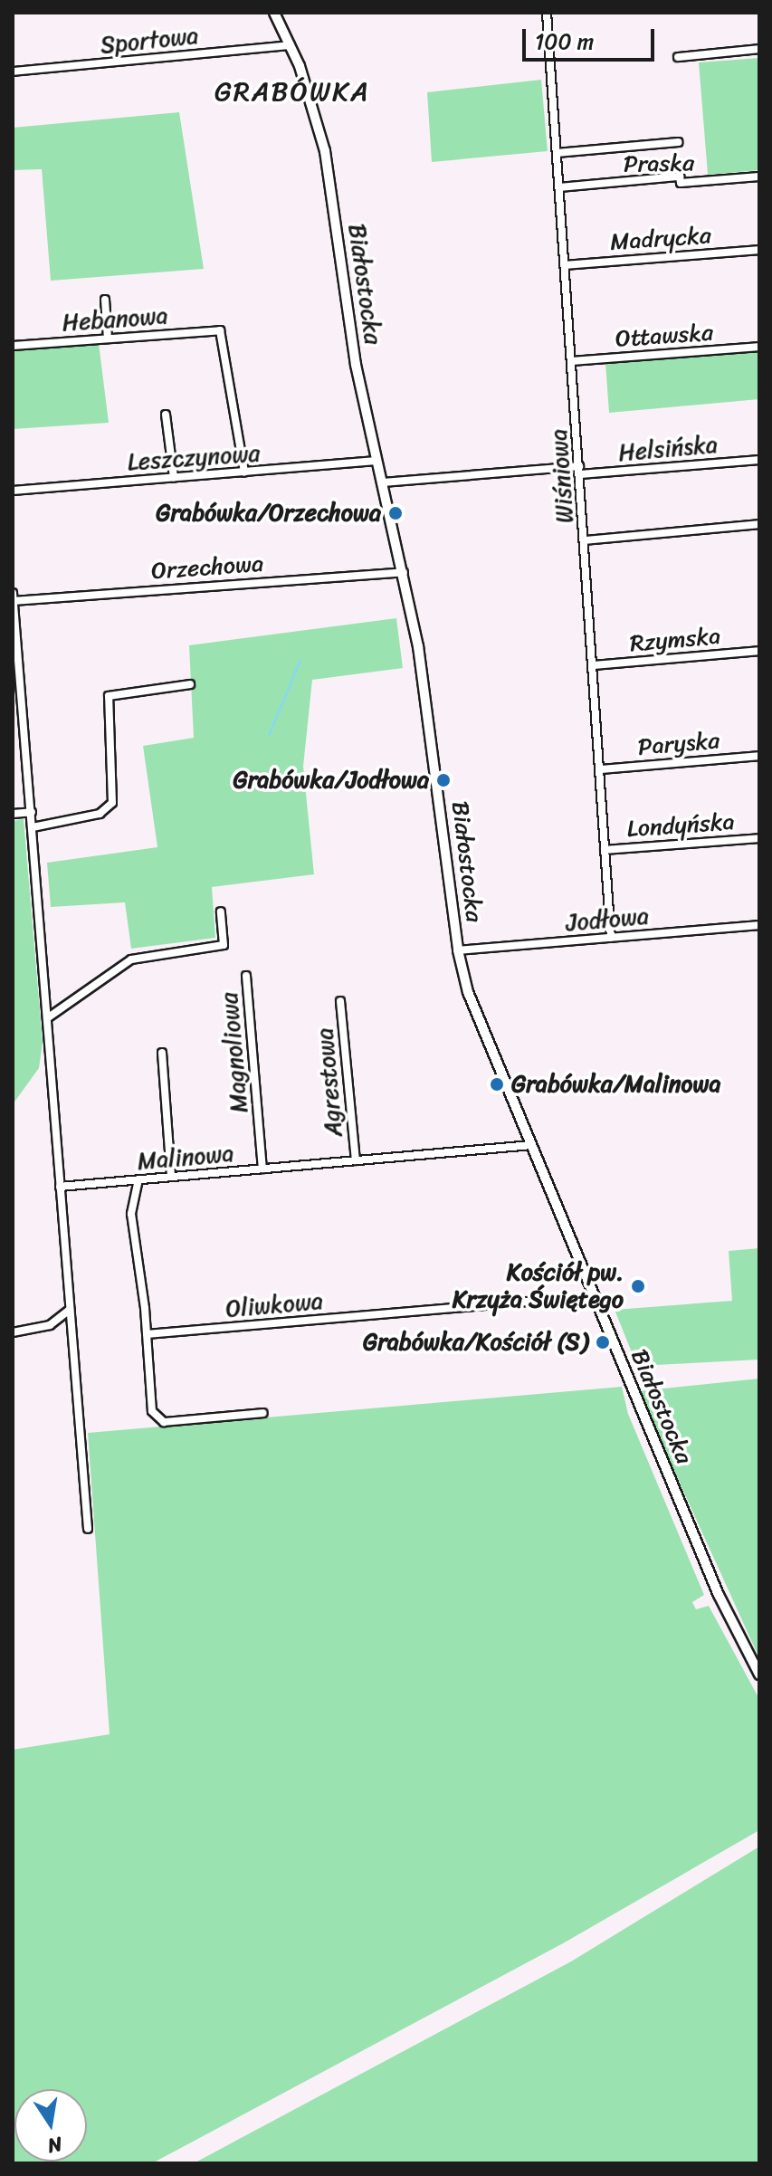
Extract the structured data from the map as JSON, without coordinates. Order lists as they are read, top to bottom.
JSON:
{
  "streets": {
    "street": [
      "Sportowa",
      "Praska",
      "Madrycka",
      "Białostocka",
      "Hebanowa",
      "Ottawska",
      "Helsińska",
      "Leszczynowa",
      "Wiśniowa",
      "Orzechowa",
      "Rzymska",
      "Paryska",
      "Londyńska",
      "Jodłowa",
      "Magnoliowa",
      "Agrestowa",
      "Malinowa",
      "Oliwkowa"
    ]
  },
  "crossings": [
    ["Sportowa", "Białostocka"],
    ["Praska", "Wiśniowa"],
    ["Madrycka", "Wiśniowa"],
    ["Białostocka", "Helsińska"],
    ["Białostocka", "Leszczynowa"],
    ["Białostocka", "Orzechowa"],
    ["Białostocka", "Jodłowa"],
    ["Białostocka", "Malinowa"],
    ["Białostocka", "Oliwkowa"],
    ["Hebanowa", "Leszczynowa"],
    ["Ottawska", "Wiśniowa"],
    ["Helsińska", "Wiśniowa"],
    ["Wiśniowa", "Rzymska"],
    ["Wiśniowa", "Paryska"],
    ["Wiśniowa", "Londyńska"],
    ["Wiśniowa", "Jodłowa"],
    ["Magnoliowa", "Malinowa"],
    ["Agrestowa", "Malinowa"]
  ],
  "districts": ["GRABÓWKA"],
  "places": [
    "Grabówka/Orzechowa",
    "Grabówka/Jodłowa",
    "Grabówka/Malinowa",
    "Kościół pw. Krzyża Świętego",
    "Grabówka/Kościół (S)"
  ],
  "scale_bar": "100 m",
  "north": "bottom"
}
